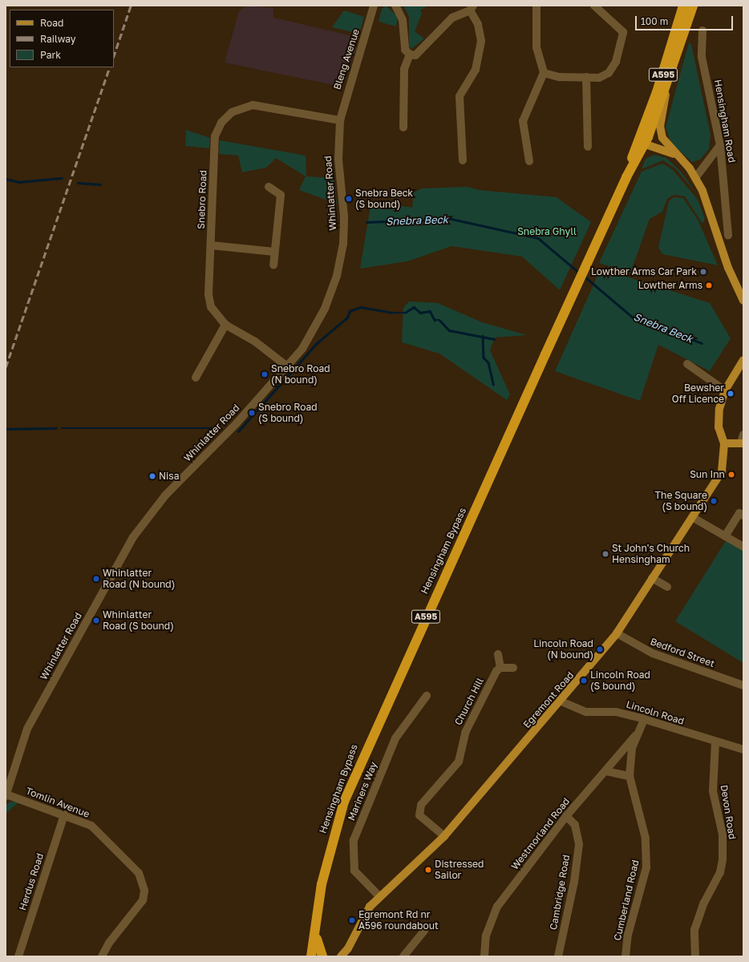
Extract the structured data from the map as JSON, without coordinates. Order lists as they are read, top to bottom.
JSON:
{
  "streets": {
    "highway": ["A595", "Hensingham Bypass"],
    "main road": ["Egremont Road"],
    "street": [
      "Bleng Avenue",
      "Hensingham Road",
      "Whinlatter Road",
      "Snebro Road",
      "Bedford Street",
      "Church Hill",
      "Lincoln Road",
      "Mariners Way",
      "Tomlin Avenue",
      "Devon Road",
      "Westmorland Road",
      "Herdus Road",
      "Cambridge Road",
      "Cumberland Road"
    ]
  },
  "crossings": [
    ["Bleng Avenue", "Whinlatter Road"],
    ["Bleng Avenue", "Snebro Road"],
    ["A595", "Hensingham Bypass"],
    ["Whinlatter Road", "Snebro Road"],
    ["Whinlatter Road", "Tomlin Avenue"],
    ["Bedford Street", "Egremont Road"],
    ["Egremont Road", "Church Hill"],
    ["Egremont Road", "Lincoln Road"],
    ["Egremont Road", "Mariners Way"],
    ["Lincoln Road", "Devon Road"],
    ["Lincoln Road", "Cumberland Road"],
    ["Tomlin Avenue", "Herdus Road"],
    ["Westmorland Road", "Cambridge Road"],
    ["Westmorland Road", "Cumberland Road"]
  ],
  "water": ["Snebra Beck"],
  "parks": ["Snebra Ghyll"],
  "places": [
    "Snebra Beck (S bound)",
    "Lowther Arms Car Park",
    "Lowther Arms",
    "Snebro Road (N bound)",
    "Bewsher Off Licence",
    "Snebro Road (S bound)",
    "Sun Inn",
    "Nisa",
    "The Square (S bound)",
    "St John's Church Hensingham",
    "Whinlatter Road (N bound)",
    "Whinlatter Road (S bound)",
    "Lincoln Road (N bound)",
    "Lincoln Road (S bound)",
    "Distressed Sailor",
    "Egremont Rd nr A596 roundabout"
  ],
  "legend": ["Road", "Railway", "Park"],
  "scale_bar": "100 m"
}
